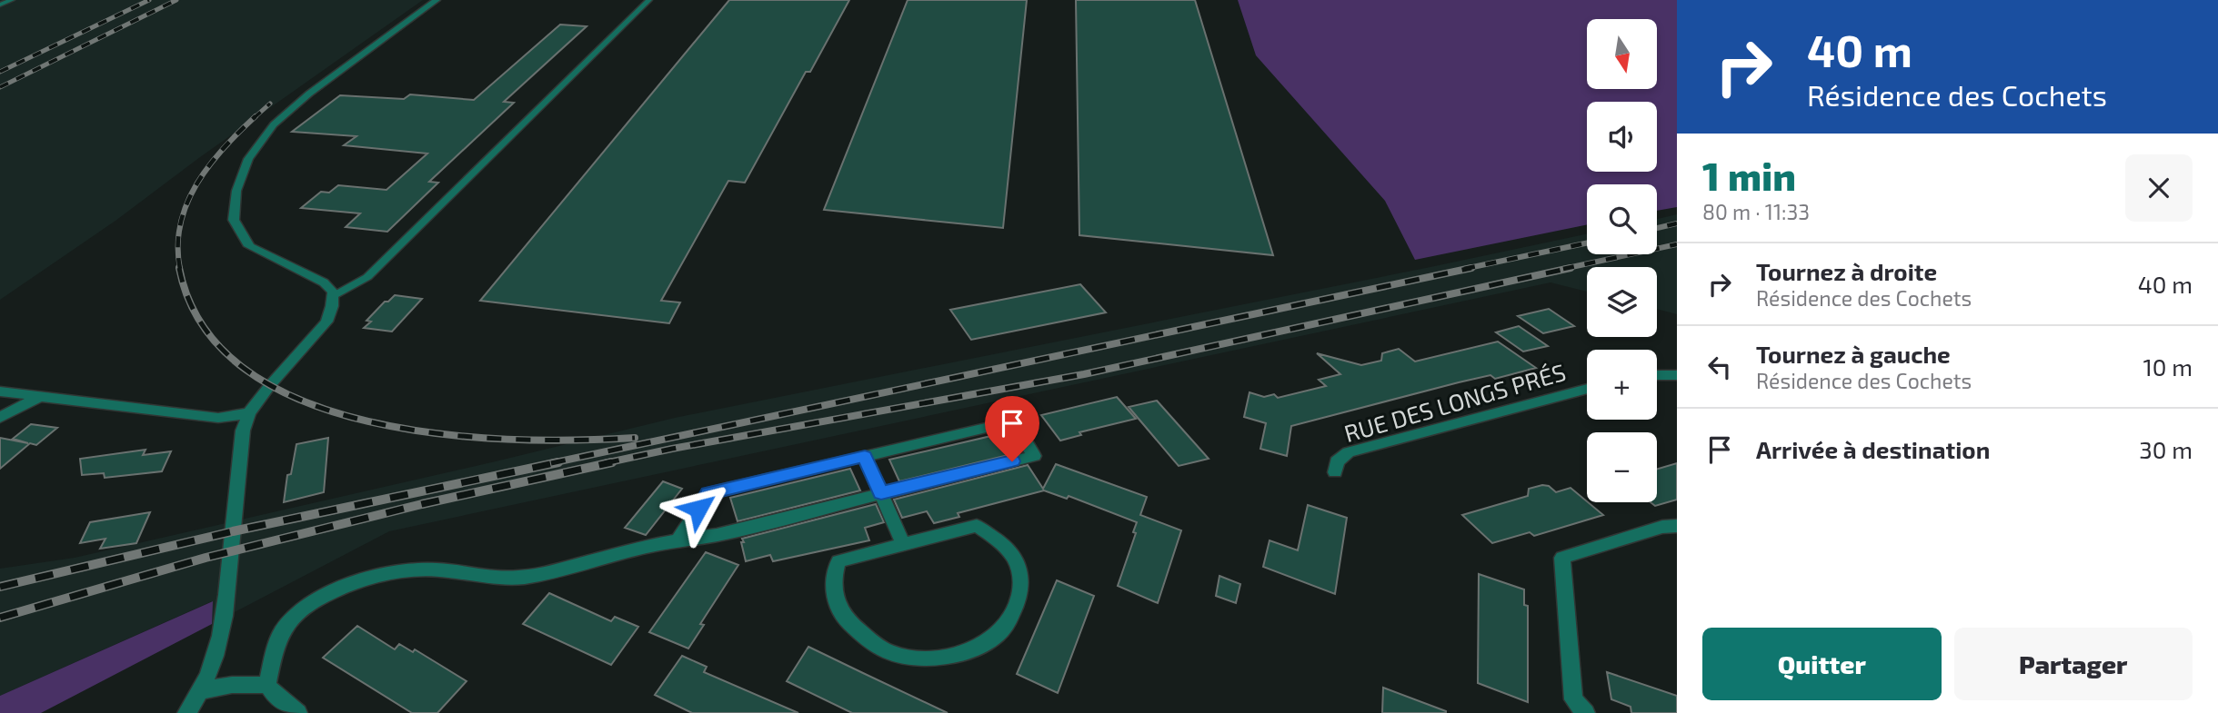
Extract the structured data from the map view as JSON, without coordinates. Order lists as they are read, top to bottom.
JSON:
{
  "streets": {
    "street": ["RUE DES LONGS PRÉS"]
  },
  "north": "bottom",
  "page": {
    "turn": ["40 m", "Résidence des Cochets"],
    "map_buttons": ["+", "−"],
    "heading": ["1 min", "80 m · 11:33"],
    "list": [
      {
        "name": "Tournez à droite",
        "note": "Résidence des Cochets",
        "value": "40 m"
      },
      {
        "name": "Tournez à gauche",
        "note": "Résidence des Cochets",
        "value": "10 m"
      },
      {
        "name": "Arrivée à destination",
        "value": "30 m"
      }
    ],
    "buttons": ["Quitter", "Partager"]
  }
}
